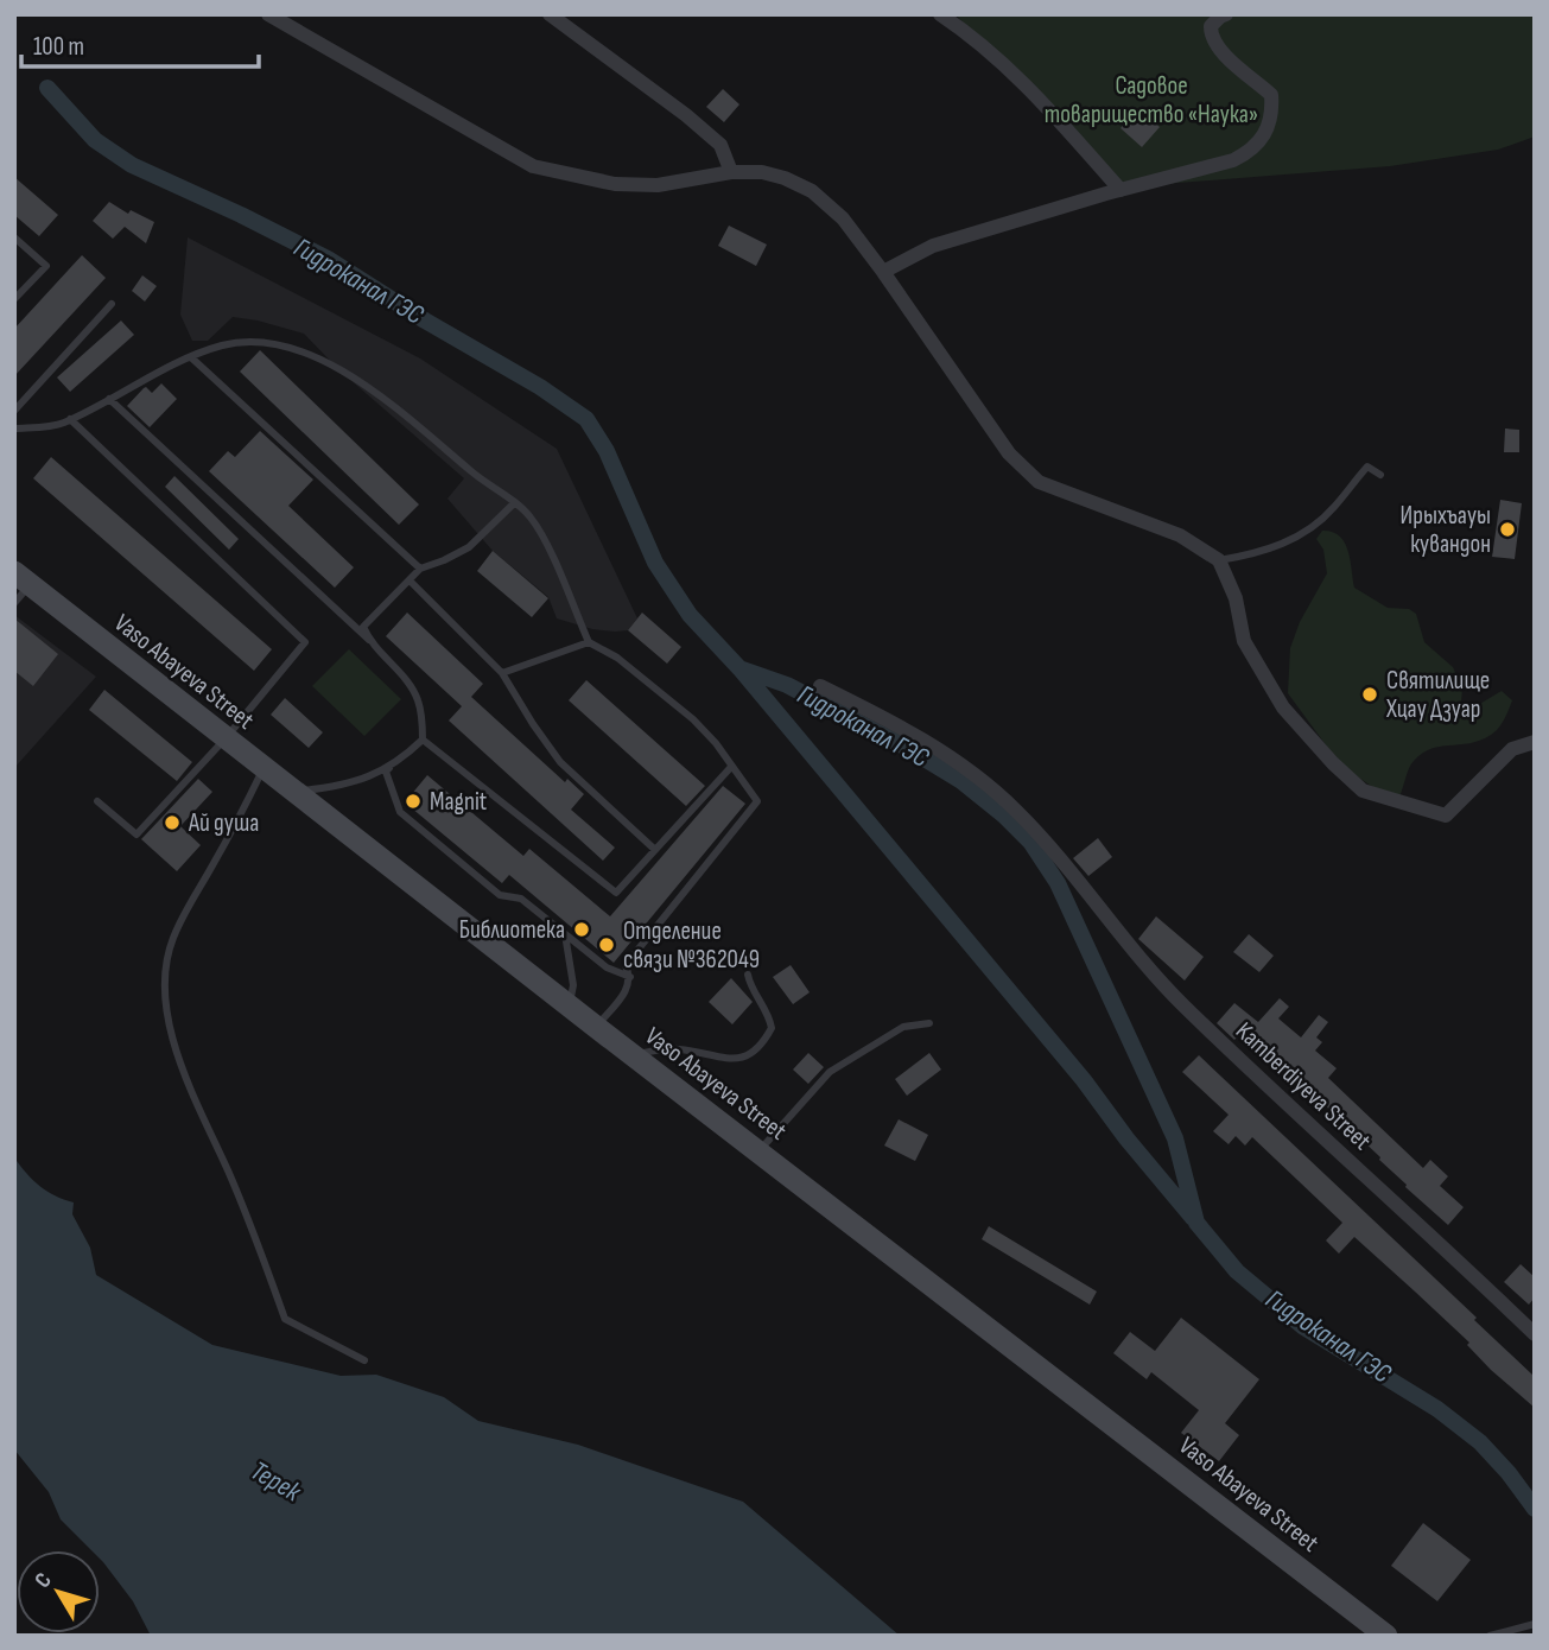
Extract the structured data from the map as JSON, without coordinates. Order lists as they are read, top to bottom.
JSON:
{
  "streets": {
    "street": ["Vaso Abayeva Street", "Kamberdiyeva Street"]
  },
  "water": ["Гидроканал ГЭС", "Терек"],
  "parks": ["Садовое товарищество «Наука»"],
  "places": [
    "Ирыхъауы кувандон",
    "Святилище Хцау Дзуар",
    "Magnit",
    "Ай душа",
    "Библиотека",
    "Отделение связи №362049"
  ],
  "scale_bar": "100 m",
  "north": "top left"
}
